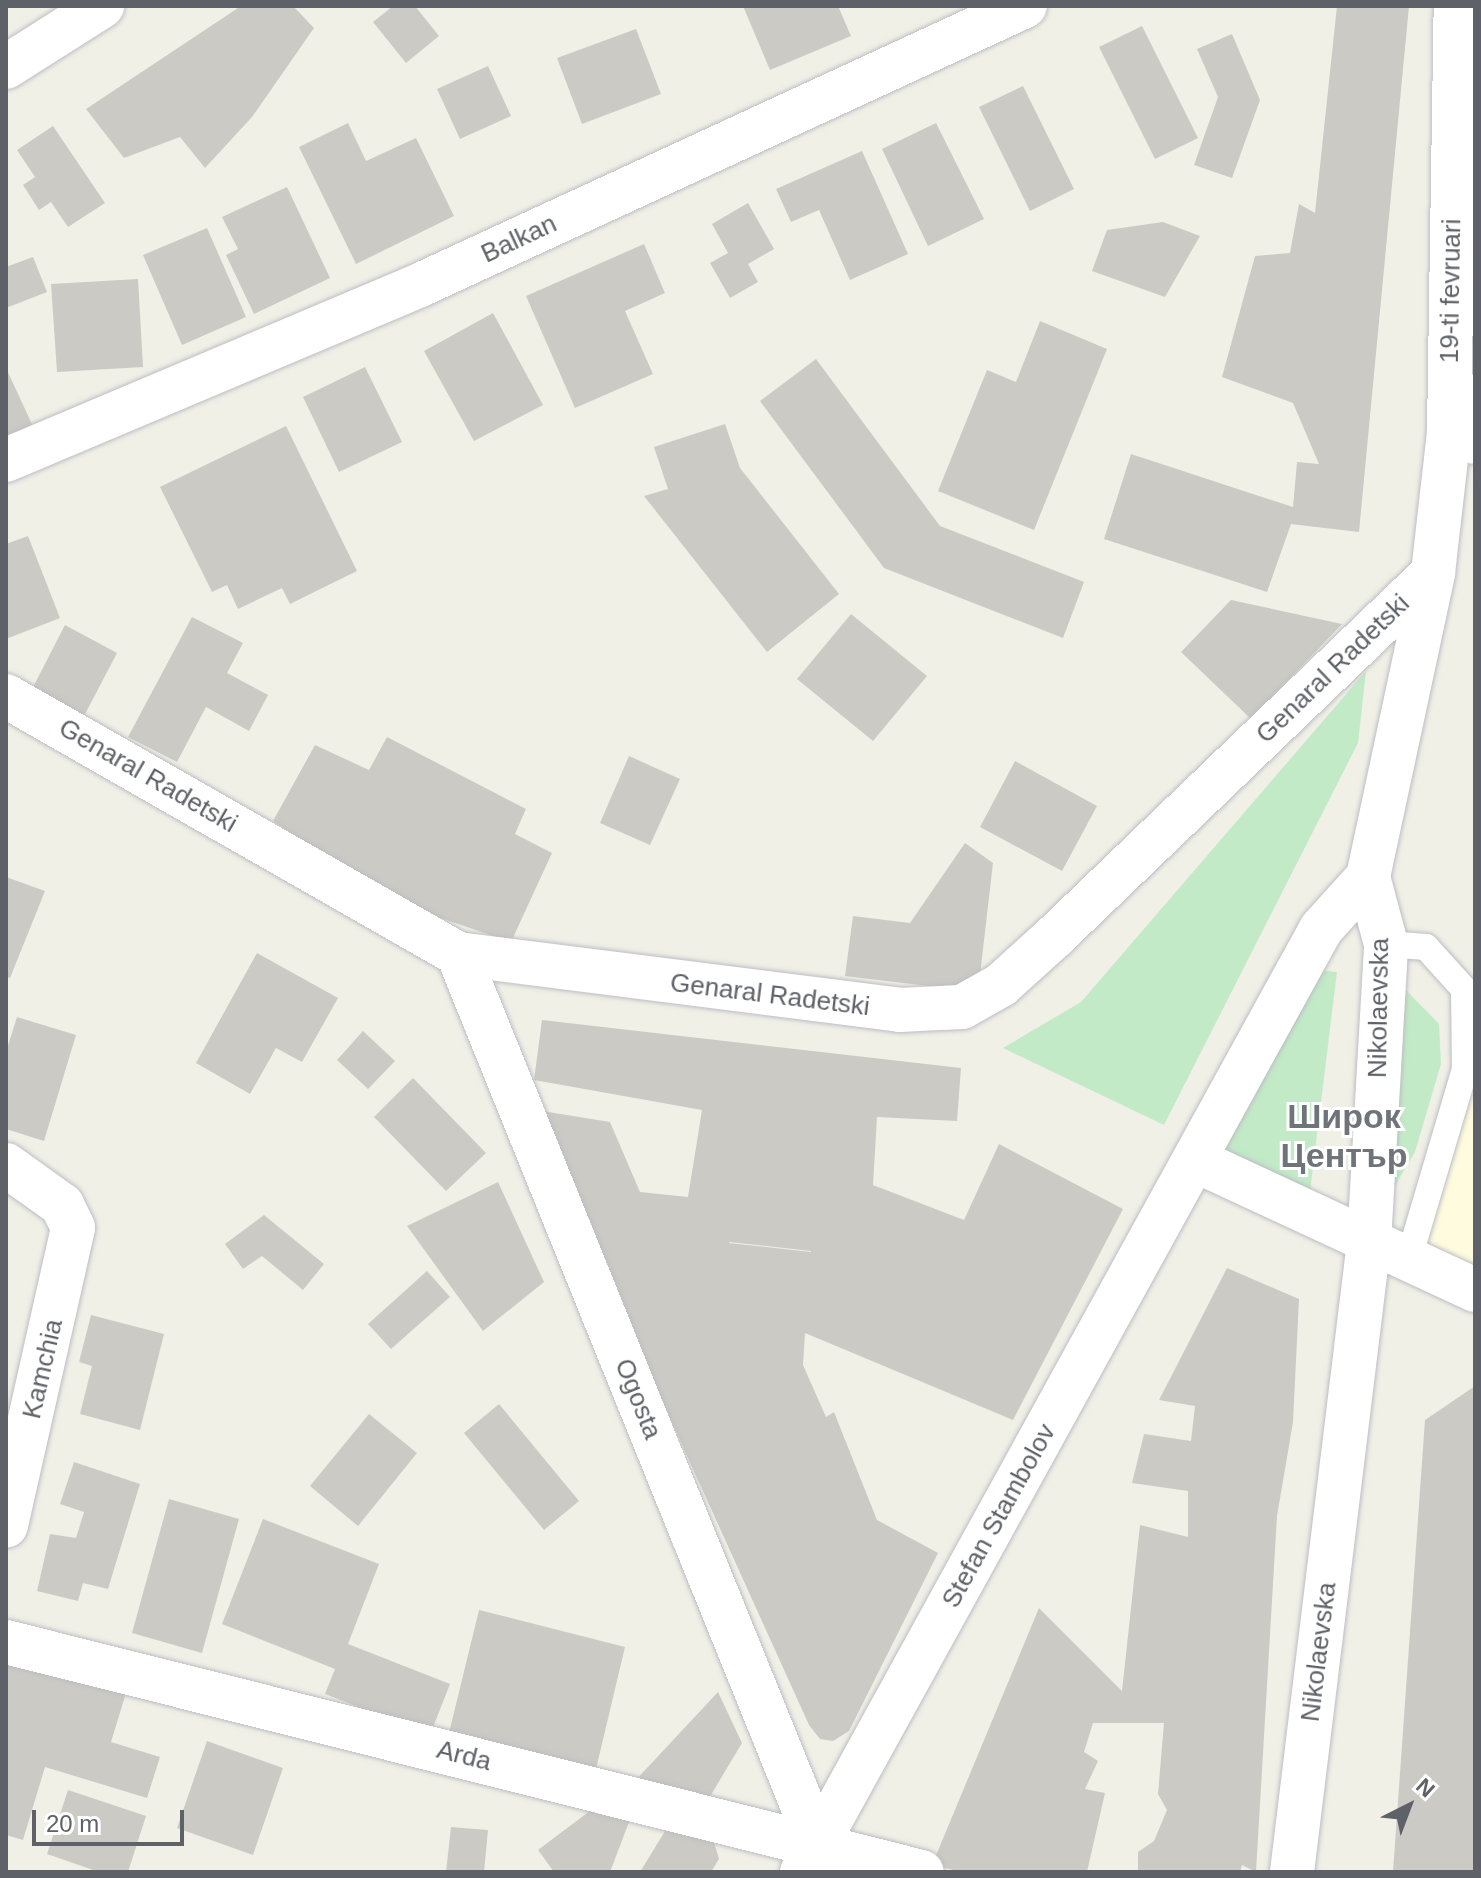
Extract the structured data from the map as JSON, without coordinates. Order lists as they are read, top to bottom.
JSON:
{
  "streets": {
    "street": [
      "Balkan",
      "19-ti fevruari",
      "Genaral Radetski",
      "Nikolaevska",
      "Kamchia",
      "Ogosta",
      "Stefan Stambolov",
      "Arda"
    ]
  },
  "crossings": [
    ["19-ti fevruari", "Nikolaevska"],
    ["Genaral Radetski", "Nikolaevska"],
    ["Genaral Radetski", "Ogosta"],
    ["Nikolaevska", "Stefan Stambolov"],
    ["Ogosta", "Stefan Stambolov"],
    ["Ogosta", "Arda"],
    ["Stefan Stambolov", "Arda"]
  ],
  "districts": ["Широк Център"],
  "scale_bar": "20 m",
  "north": "top right"
}
